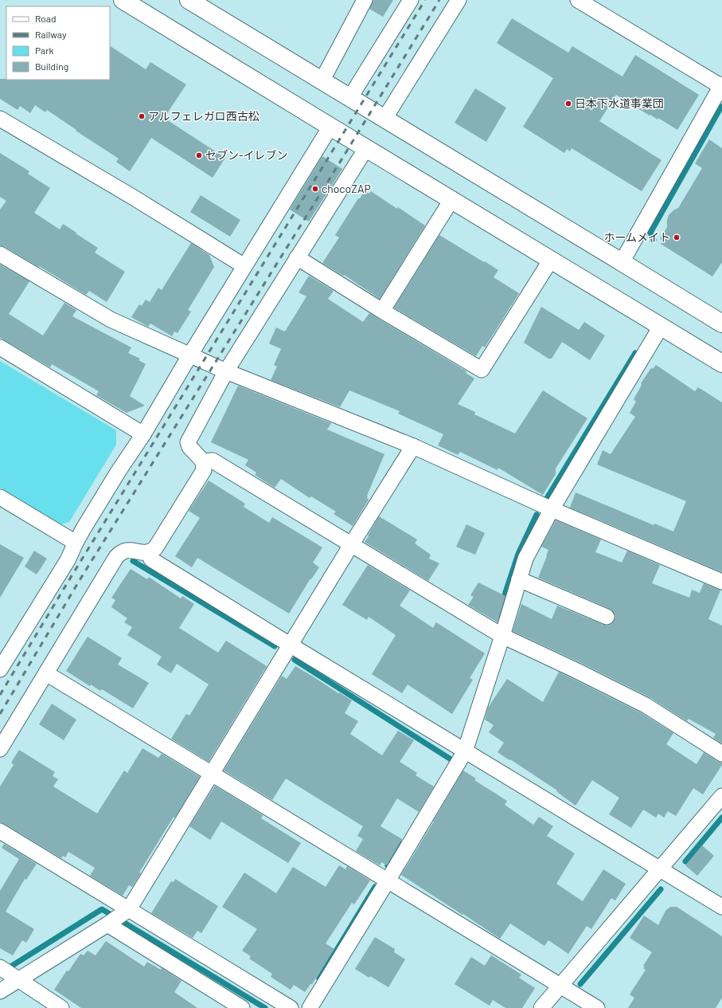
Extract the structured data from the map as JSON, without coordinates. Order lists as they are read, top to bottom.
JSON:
{
  "places": [
    "日本下水道事業団",
    "アルフェレガロ西古松",
    "セブン-イレブン",
    "chocoZAP",
    "ホームメイト"
  ],
  "legend": [
    "Road",
    "Railway",
    "Park",
    "Building"
  ]
}
